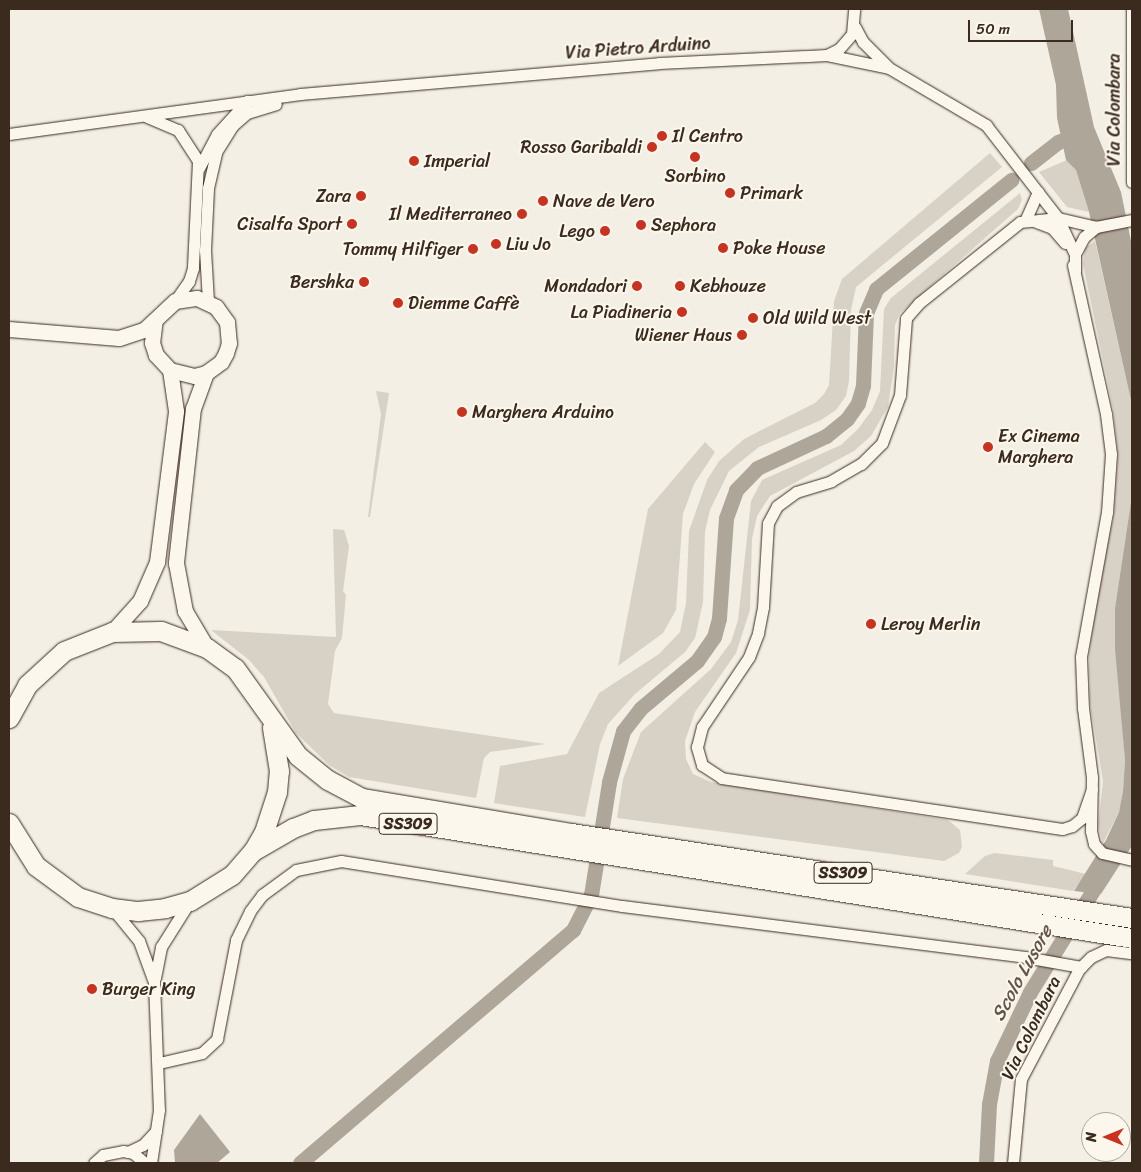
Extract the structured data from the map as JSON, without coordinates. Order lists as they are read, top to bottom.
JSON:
{
  "streets": {
    "main road": ["SS309"],
    "street": ["Via Pietro Arduino", "Via Colombara"]
  },
  "water": ["Scolo Lusore"],
  "places": [
    "Il Centro",
    "Rosso Garibaldi",
    "Sorbino",
    "Imperial",
    "Primark",
    "Zara",
    "Nave de Vero",
    "Il Mediterraneo",
    "Cisalfa Sport",
    "Sephora",
    "Lego",
    "Liu Jo",
    "Poke House",
    "Tommy Hilfiger",
    "Bershka",
    "Mondadori",
    "Kebhouze",
    "Diemme Caffè",
    "La Piadineria",
    "Old Wild West",
    "Wiener Haus",
    "Marghera Arduino",
    "Ex Cinema Marghera",
    "Leroy Merlin",
    "Burger King"
  ],
  "scale_bar": "50 m",
  "north": "left"
}
